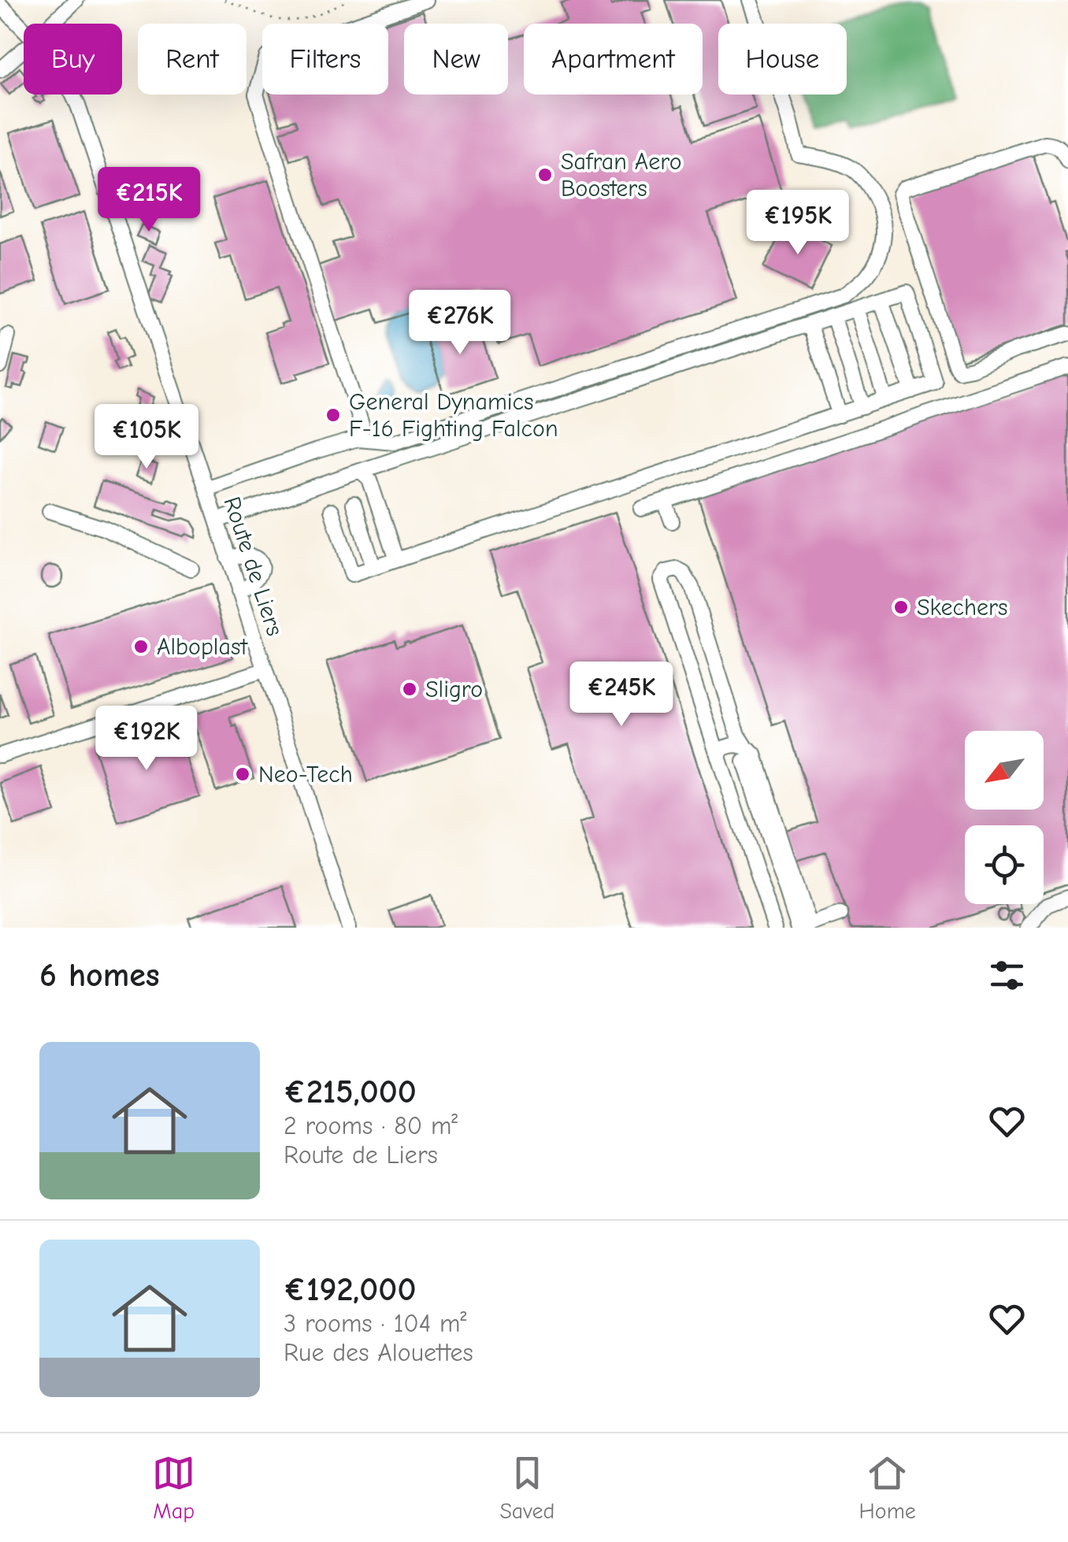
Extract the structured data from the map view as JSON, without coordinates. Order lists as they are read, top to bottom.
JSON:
{
  "streets": {
    "street": ["Route de Liers"]
  },
  "places": [
    "Safran Aero Boosters",
    "General Dynamics F-16 Fighting Falcon",
    "Skechers",
    "Alboplast",
    "Sligro",
    "Neo-Tech"
  ],
  "north": "bottom left",
  "page": {
    "chip": [
      "Buy",
      "Rent",
      "Filters",
      "New",
      "Apartment",
      "House"
    ],
    "price": [
      "€215K",
      "€195K",
      "€276K",
      "€105K",
      "€245K",
      "€192K"
    ],
    "heading": "6 homes",
    "list": [
      {
        "name": "€215,000",
        "note": "2 rooms · 80 m² · Route de Liers"
      },
      {
        "name": "€192,000",
        "note": "3 rooms · 104 m² · Rue des Alouettes"
      }
    ],
    "tabs": ["Map", "Saved", "Home"]
  }
}
